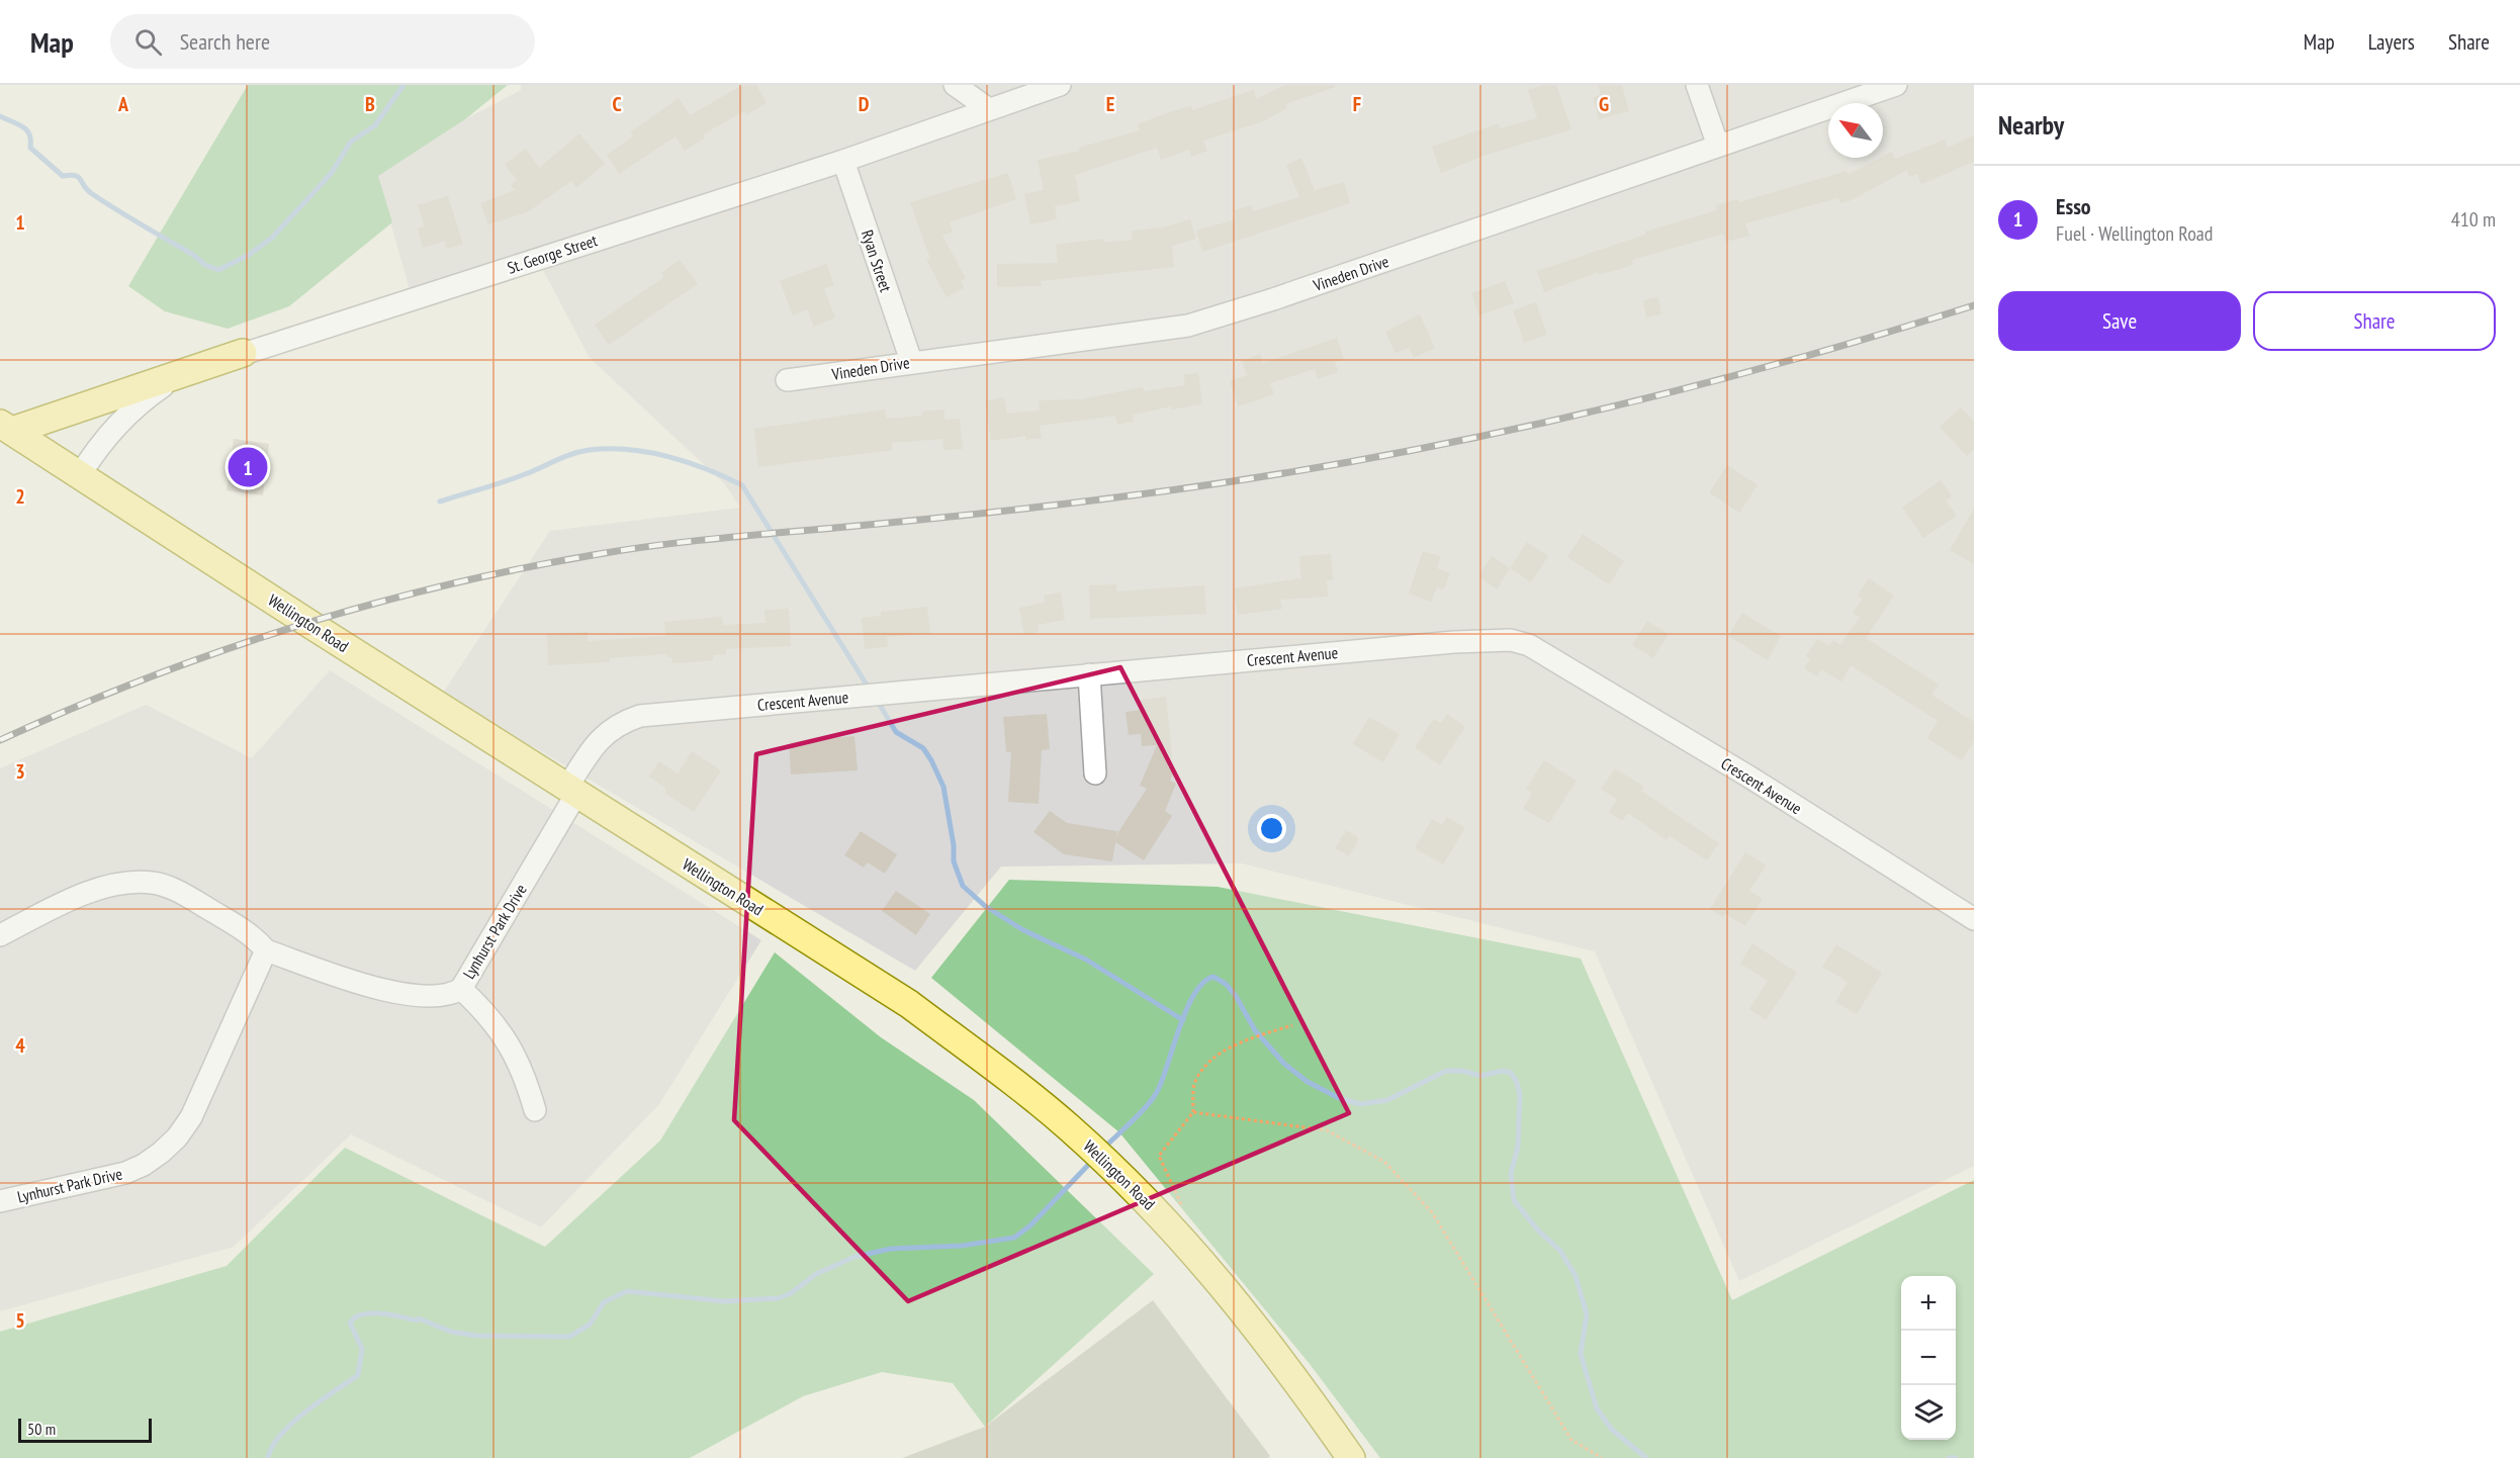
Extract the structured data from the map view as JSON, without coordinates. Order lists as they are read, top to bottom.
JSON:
{
  "streets": {
    "main road": ["Wellington Road"],
    "street": [
      "St. George Street",
      "Ryan Street",
      "Vineden Drive",
      "Crescent Avenue",
      "Lynhurst Park Drive"
    ]
  },
  "crossings": [
    ["St. George Street", "Ryan Street"],
    ["St. George Street", "Wellington Road"],
    ["Ryan Street", "Vineden Drive"],
    ["Wellington Road", "Crescent Avenue"],
    ["Wellington Road", "Lynhurst Park Drive"],
    ["Crescent Avenue", "Lynhurst Park Drive"]
  ],
  "scale_bar": "50 m",
  "north": "top left",
  "page": {
    "header": "Map",
    "search": "Search here",
    "nav": ["Map", "Layers", "Share"],
    "heading": "Nearby",
    "list": [
      {
        "mark": "1",
        "name": "Esso",
        "note": "Fuel · Wellington Road",
        "value": "410 m"
      }
    ],
    "buttons": ["Save", "Share"],
    "pins": "1",
    "map_buttons": ["+", "−"],
    "scale": "50 m"
  },
  "grid": {
    "columns": [
      "A",
      "B",
      "C",
      "D",
      "E",
      "F",
      "G"
    ],
    "rows": [
      "1",
      "2",
      "3",
      "4",
      "5"
    ]
  }
}
